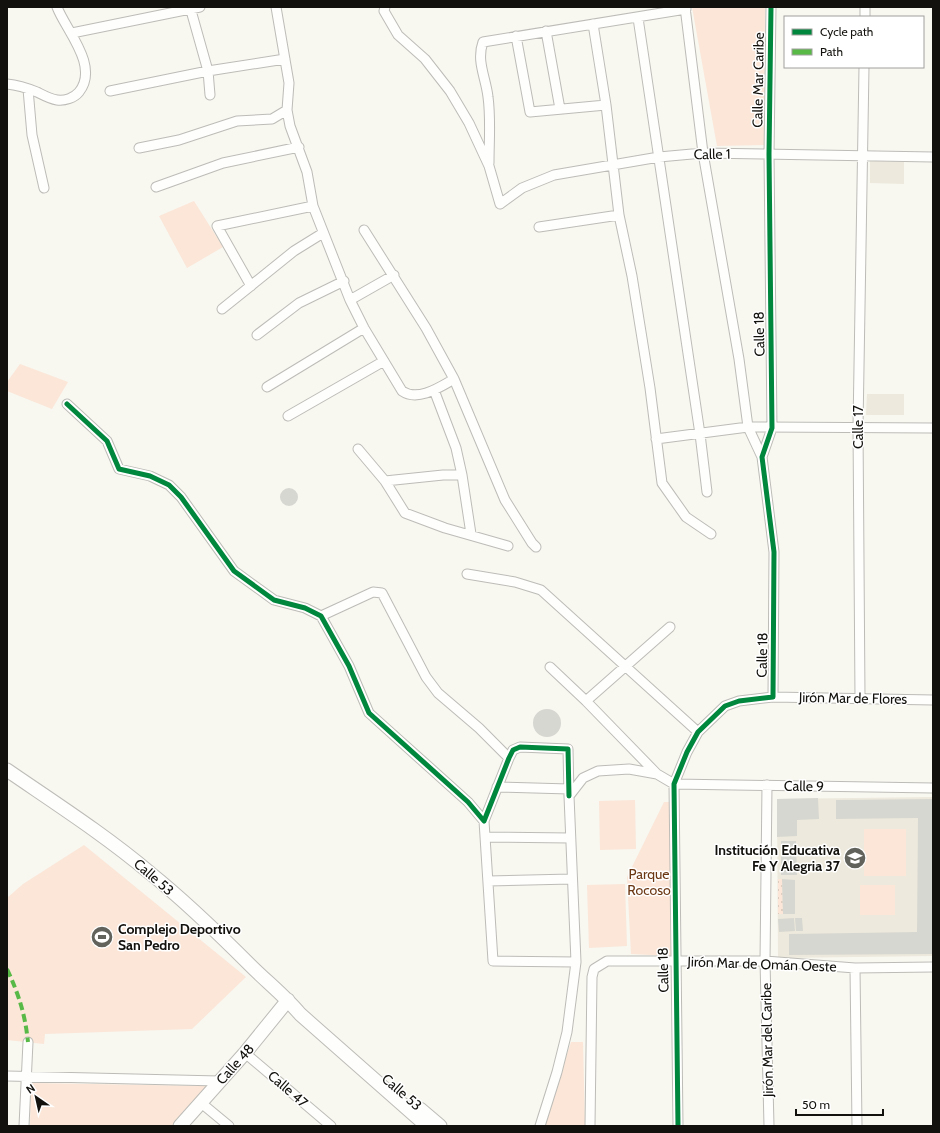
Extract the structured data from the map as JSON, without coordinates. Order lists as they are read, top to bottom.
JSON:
{
  "streets": {
    "street": [
      "Calle Mar Caribe",
      "Calle 1",
      "Calle 18",
      "Calle 17",
      "Jirón Mar de Flores",
      "Calle 9",
      "Calle 53",
      "Jirón Mar de Omán Oeste",
      "Jirón Mar del Caribe",
      "Calle 48",
      "Calle 47"
    ]
  },
  "crossings": [
    ["Calle Mar Caribe", "Calle 1"],
    ["Calle Mar Caribe", "Calle 18"],
    ["Calle 1", "Calle 18"],
    ["Calle 1", "Calle 17"],
    ["Calle 18", "Jirón Mar de Flores"],
    ["Calle 18", "Calle 9"],
    ["Calle 18", "Jirón Mar de Omán Oeste"],
    ["Calle 17", "Jirón Mar de Flores"],
    ["Calle 9", "Jirón Mar del Caribe"],
    ["Calle 53", "Calle 48"],
    ["Jirón Mar de Omán Oeste", "Jirón Mar del Caribe"],
    ["Calle 48", "Calle 47"]
  ],
  "parks": ["Parque Rocoso"],
  "places": {
    "school or university": ["Institución Educativa Fe Y Alegria 37"],
    "sports": ["Complejo Deportivo San Pedro"]
  },
  "legend": ["Cycle path", "Path"],
  "scale_bar": "50 m",
  "north": "top left"
}
